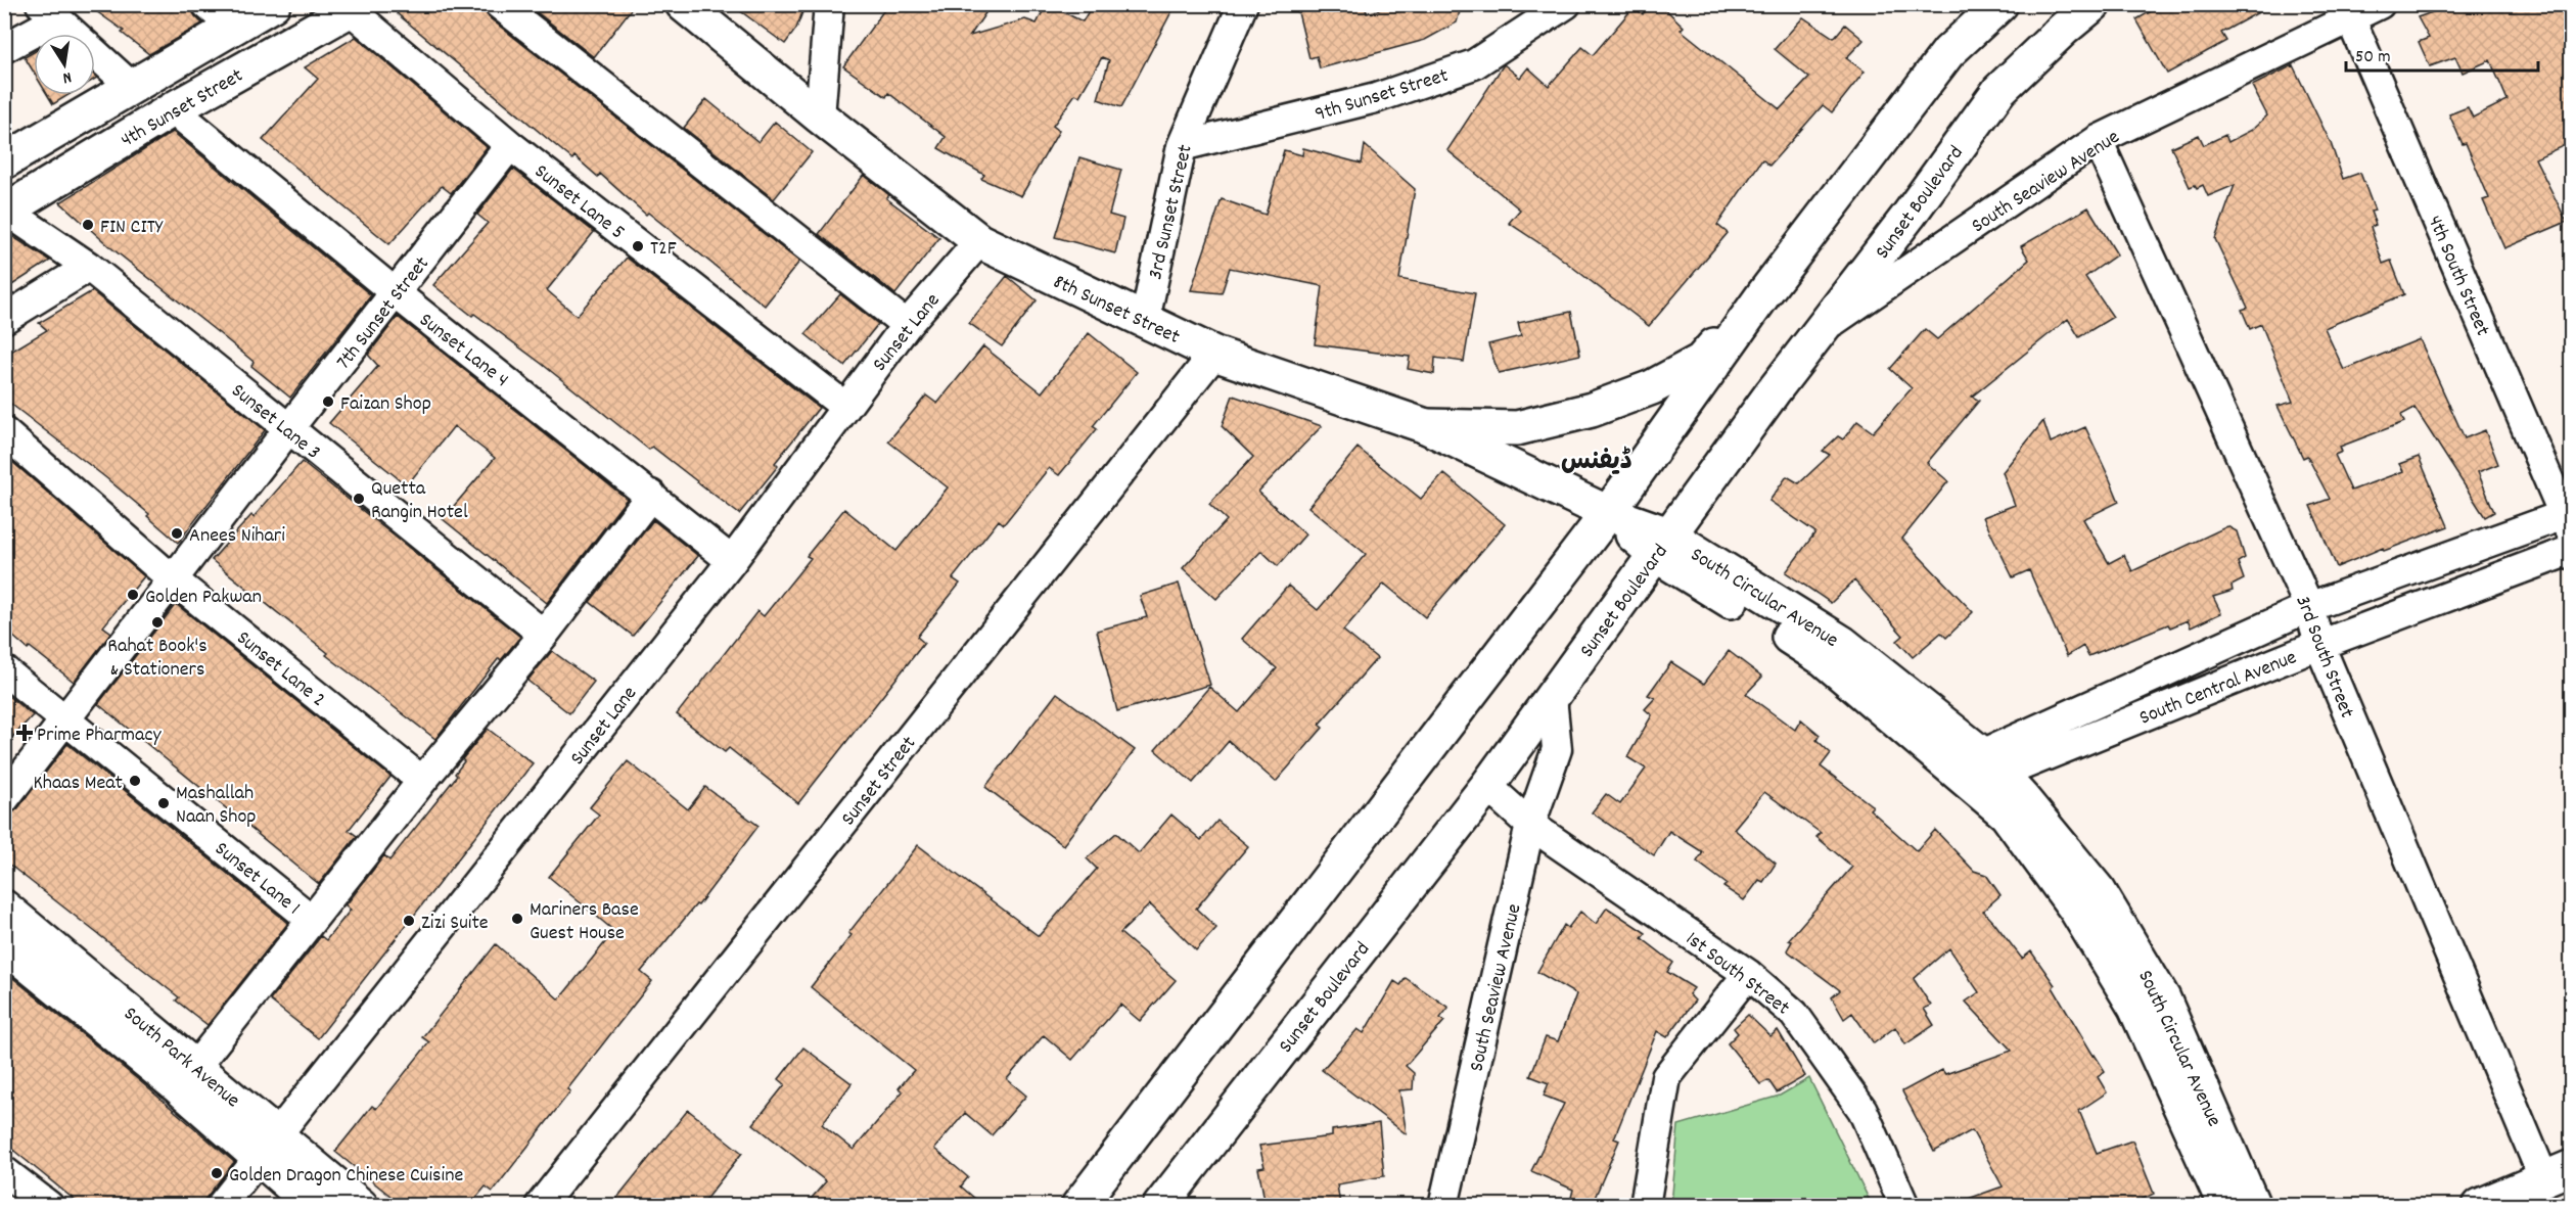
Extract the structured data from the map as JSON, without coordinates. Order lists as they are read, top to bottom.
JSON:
{
  "streets": {
    "main road": [
      "4th Sunset Street",
      "Sunset Boulevard",
      "8th Sunset Street",
      "South Circular Avenue",
      "South Park Avenue"
    ],
    "street": [
      "9th Sunset Street",
      "South Seaview Avenue",
      "Sunset Lane 5",
      "3rd Sunset Street",
      "4th South Street",
      "7th Sunset Street",
      "Sunset Lane",
      "Sunset Lane 4",
      "Sunset Lane 3",
      "3rd South Street",
      "Sunset Lane 2",
      "South Central Avenue",
      "Sunset Street",
      "Sunset Lane 1",
      "1st South Street"
    ]
  },
  "crossings": [
    ["9th Sunset Street", "3rd Sunset Street"],
    ["4th Sunset Street", "Sunset Lane 5"],
    ["4th Sunset Street", "Sunset Lane 4"],
    ["4th Sunset Street", "Sunset Lane 3"],
    ["South Seaview Avenue", "Sunset Boulevard"],
    ["South Seaview Avenue", "4th South Street"],
    ["South Seaview Avenue", "3rd South Street"],
    ["South Seaview Avenue", "1st South Street"],
    ["Sunset Lane 5", "7th Sunset Street"],
    ["Sunset Lane 5", "Sunset Lane"],
    ["Sunset Boulevard", "South Circular Avenue"],
    ["3rd Sunset Street", "8th Sunset Street"],
    ["8th Sunset Street", "Sunset Lane"],
    ["8th Sunset Street", "South Circular Avenue"],
    ["8th Sunset Street", "Sunset Street"],
    ["7th Sunset Street", "Sunset Lane 4"],
    ["7th Sunset Street", "Sunset Lane 3"],
    ["7th Sunset Street", "Sunset Lane 2"],
    ["7th Sunset Street", "Sunset Lane 1"],
    ["Sunset Lane", "Sunset Lane 4"],
    ["Sunset Lane", "South Park Avenue"],
    ["South Circular Avenue", "South Central Avenue"],
    ["3rd South Street", "South Central Avenue"]
  ],
  "districts": ["ڈیفنس"],
  "places": {
    "other": [
      "FIN CITY",
      "T2F",
      "Faizan Shop",
      "Quetta Rangin Hotel",
      "Anees Nihari",
      "Golden Pakwan",
      "Rahat Book's & Stationers",
      "Khaas Meat",
      "Mashallah Naan Shop",
      "Mariners Base Guest House",
      "Zizi Suite",
      "Golden Dragon Chinese Cuisine"
    ],
    "health": ["Prime Pharmacy"]
  },
  "scale_bar": "50 m",
  "north": "bottom"
}
